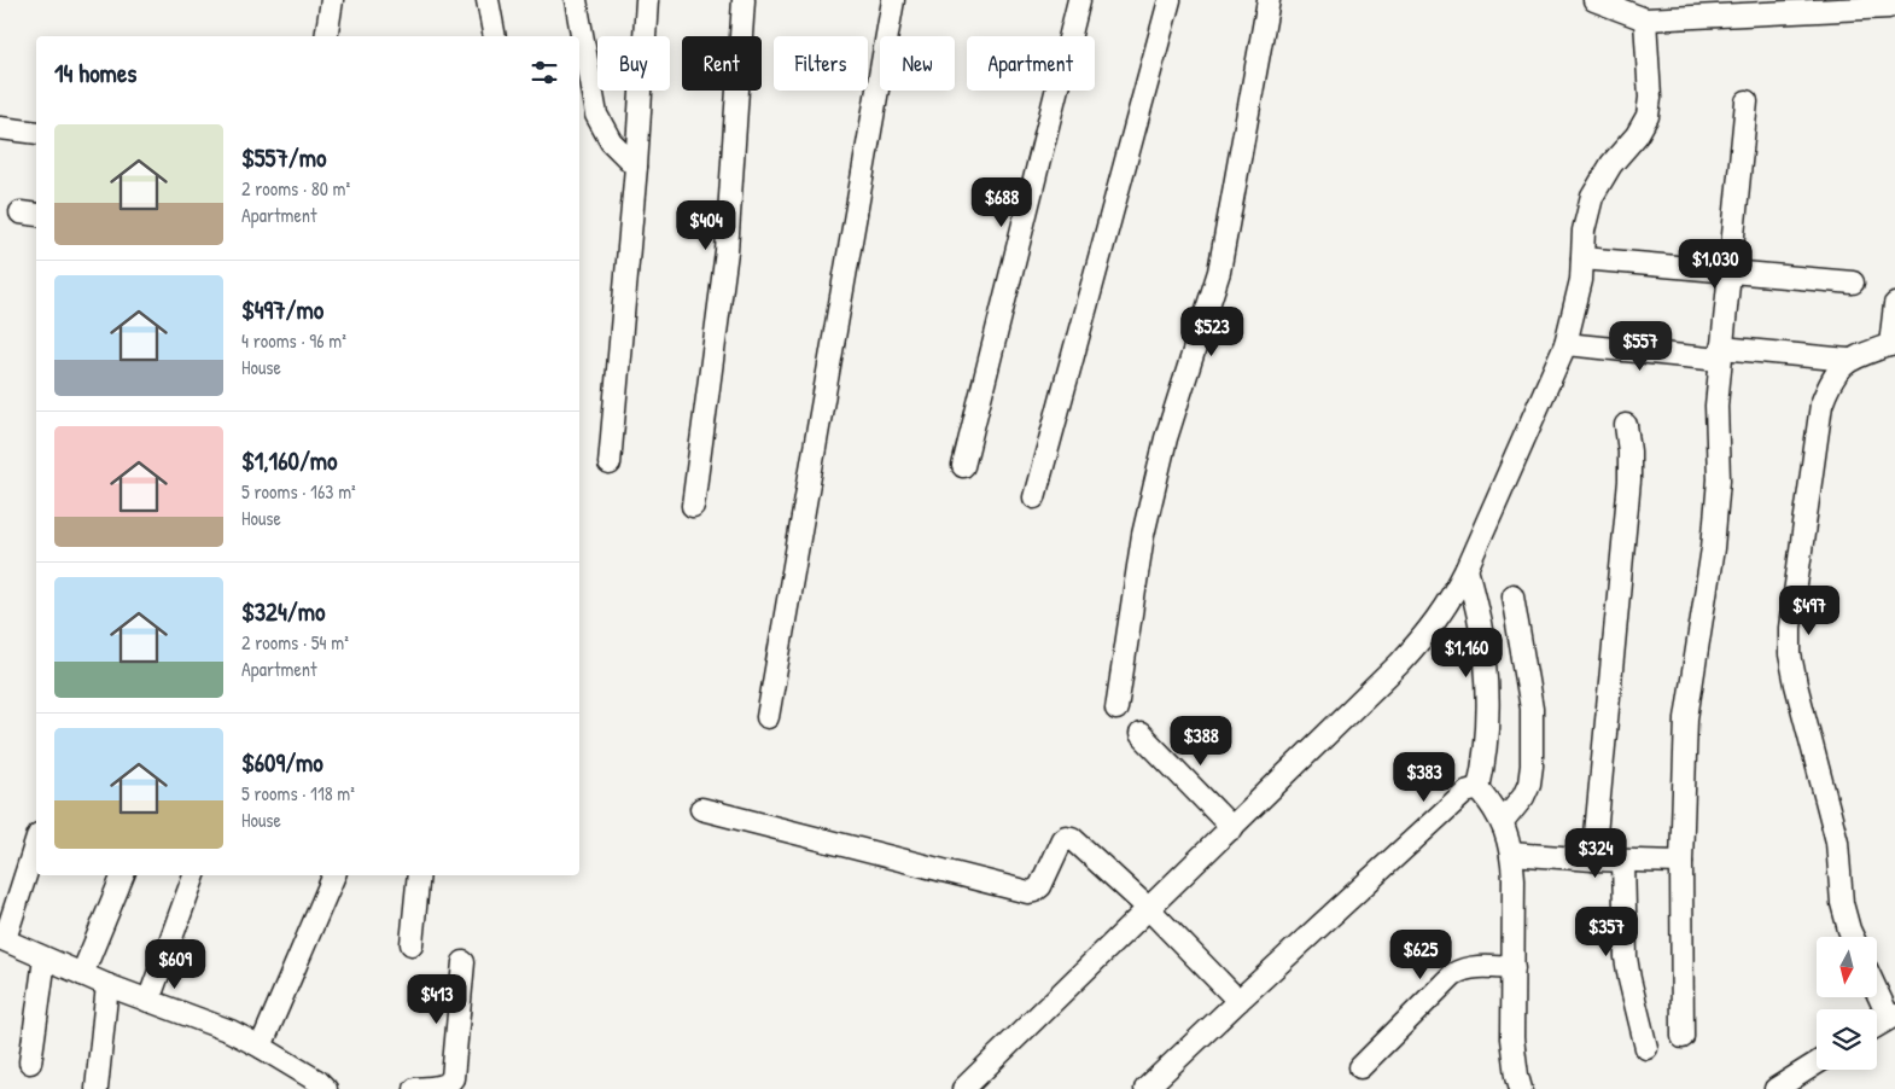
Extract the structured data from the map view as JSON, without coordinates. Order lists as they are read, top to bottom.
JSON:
{
  "north": "bottom",
  "page": {
    "chip": [
      "Buy",
      "Rent",
      "Filters",
      "New",
      "Apartment"
    ],
    "heading": "14 homes",
    "list": [
      {
        "name": "$557/mo",
        "note": "2 rooms · 80 m² · Apartment"
      },
      {
        "name": "$497/mo",
        "note": "4 rooms · 96 m² · House"
      },
      {
        "name": "$1,160/mo",
        "note": "5 rooms · 163 m² · House"
      },
      {
        "name": "$324/mo",
        "note": "2 rooms · 54 m² · Apartment"
      },
      {
        "name": "$609/mo",
        "note": "5 rooms · 118 m² · House"
      }
    ],
    "price": [
      "$688",
      "$404",
      "$1,030",
      "$523",
      "$557",
      "$497",
      "$1,160",
      "$388",
      "$383",
      "$324",
      "$357",
      "$625",
      "$609",
      "$413"
    ]
  }
}
